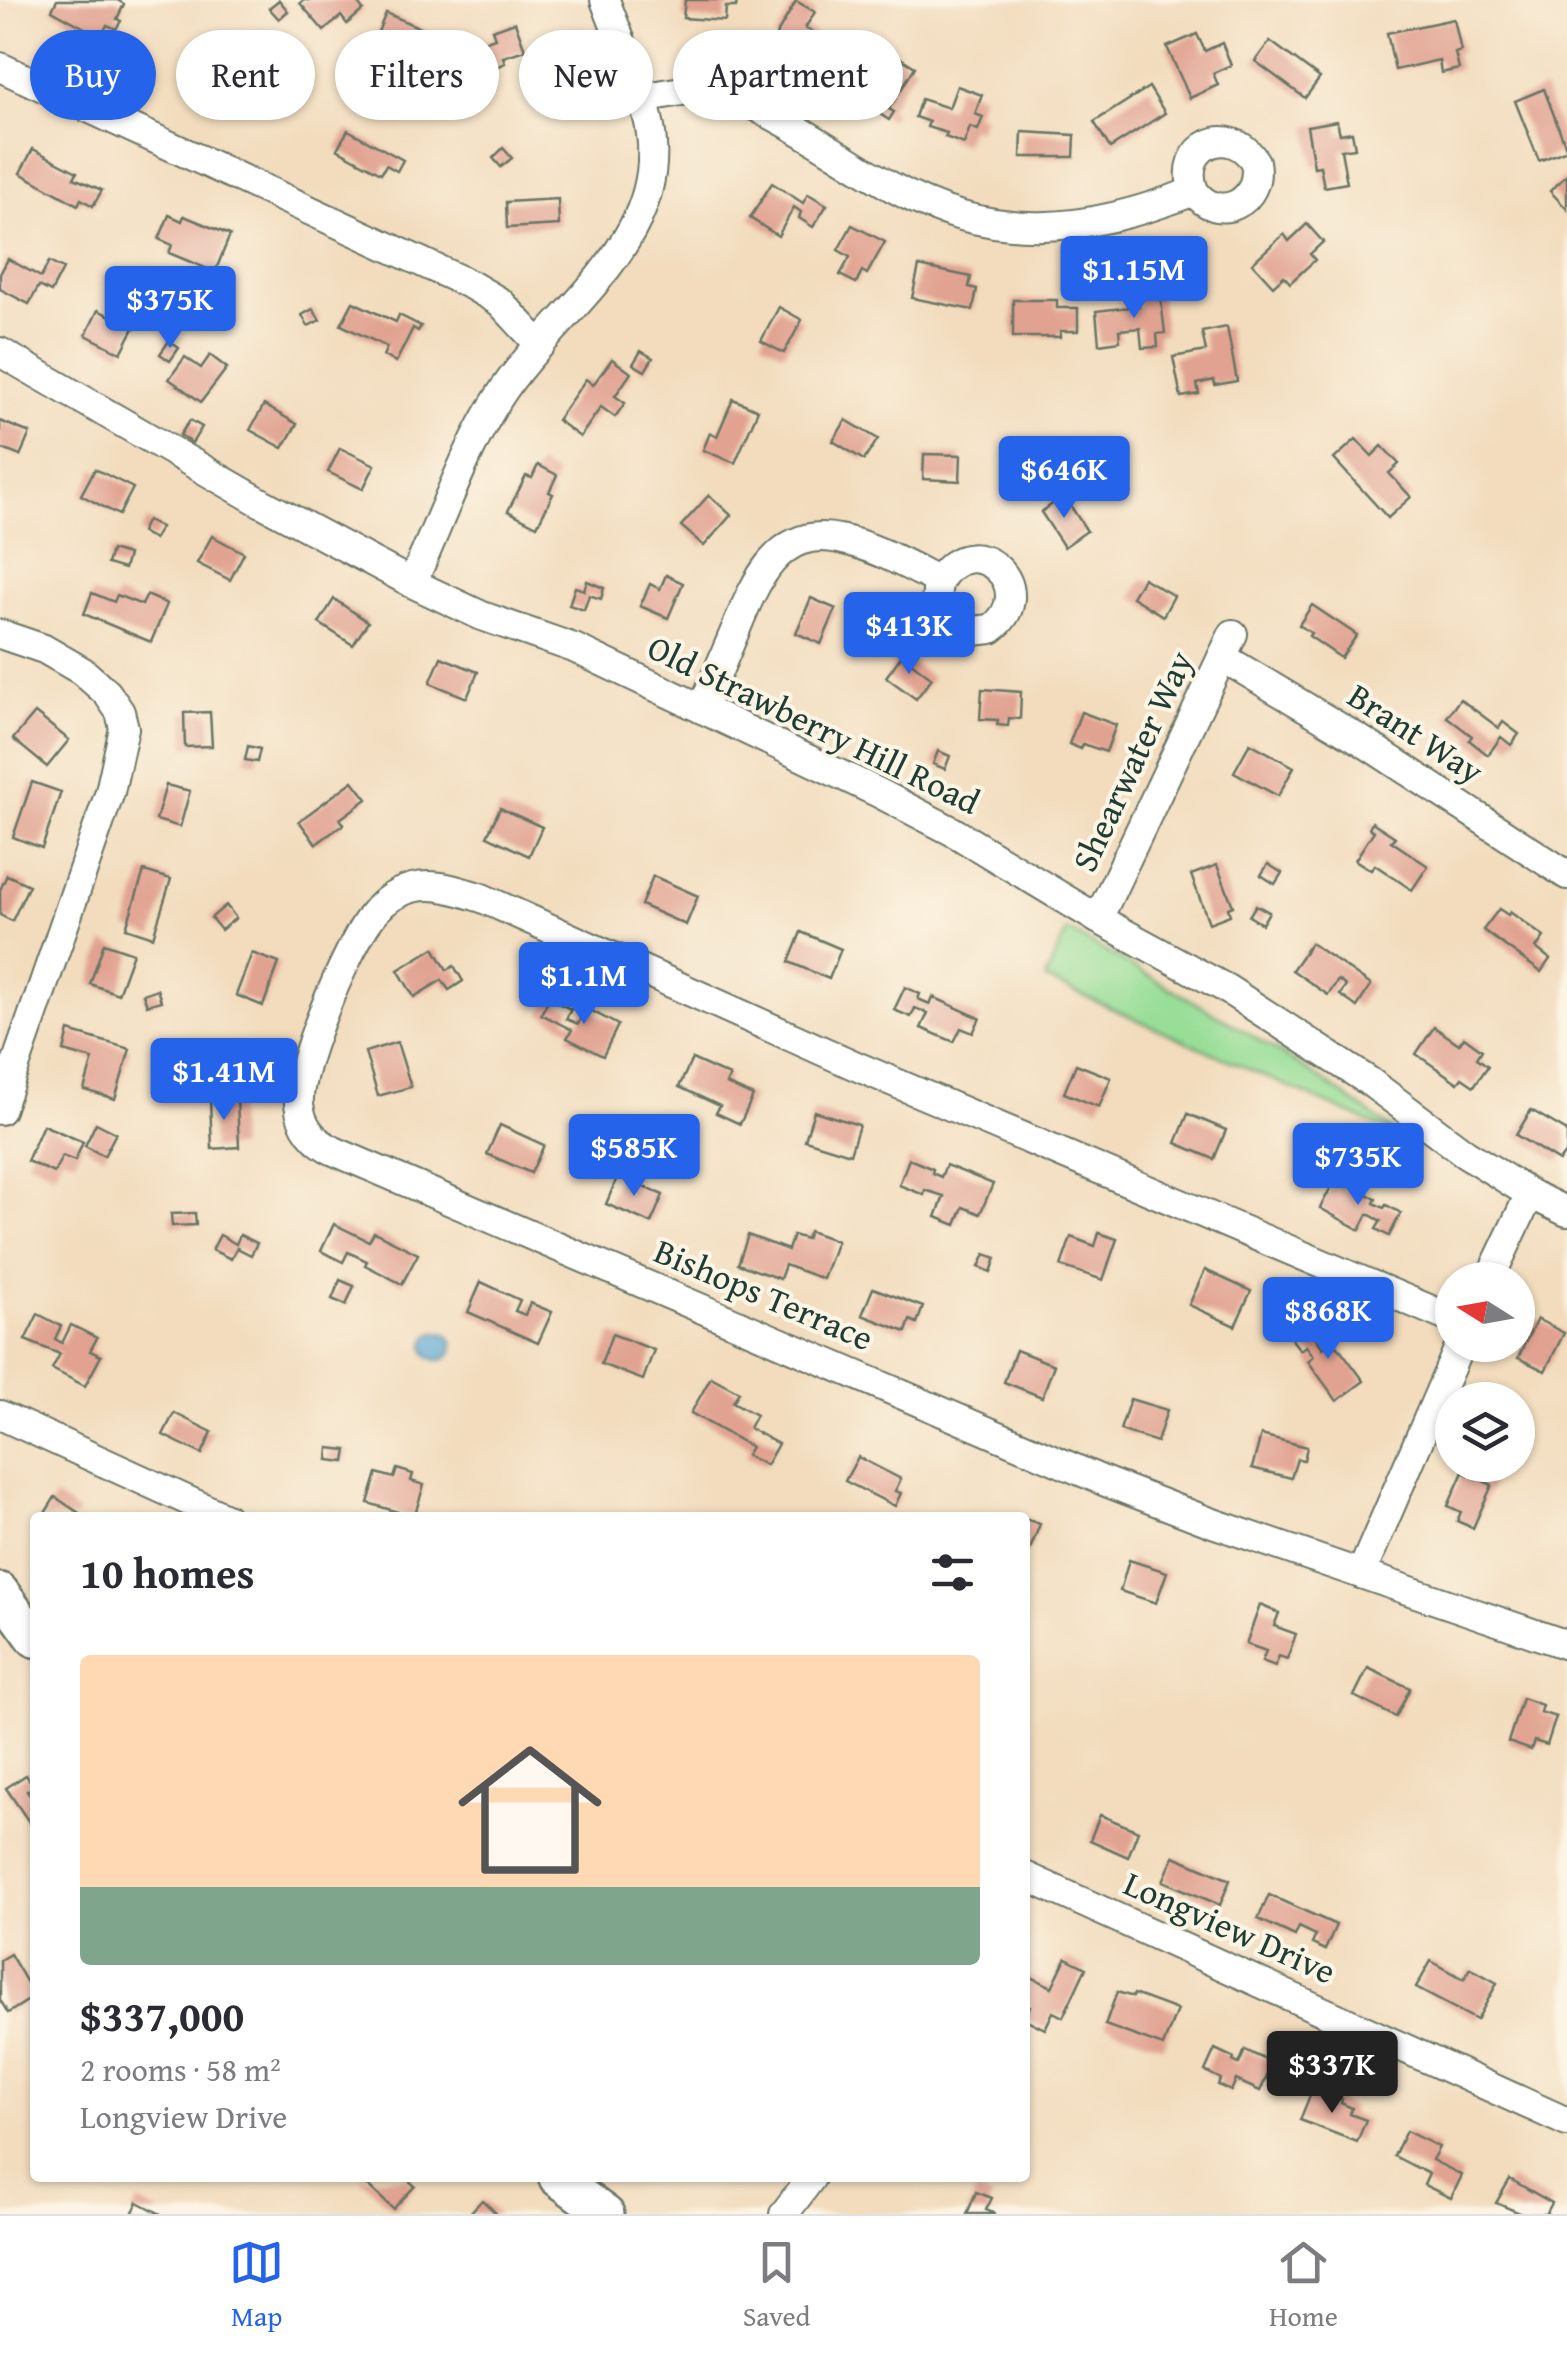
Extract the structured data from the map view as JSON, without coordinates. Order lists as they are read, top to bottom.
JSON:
{
  "streets": {
    "street": [
      "Old Strawberry Hill Road",
      "Brant Way",
      "Shearwater Way",
      "Bishops Terrace",
      "Longview Drive"
    ]
  },
  "crossings": [
    ["Old Strawberry Hill Road", "Shearwater Way"],
    ["Brant Way", "Shearwater Way"]
  ],
  "north": "left",
  "page": {
    "chip": [
      "Buy",
      "Rent",
      "Filters",
      "New",
      "Apartment"
    ],
    "price": [
      "$1.15M",
      "$375K",
      "$646K",
      "$413K",
      "$1.1M",
      "$1.41M",
      "$585K",
      "$735K",
      "$868K",
      "$337K"
    ],
    "heading": "10 homes",
    "list": [
      {
        "name": "$337,000",
        "note": "2 rooms · 58 m² · Longview Drive"
      }
    ],
    "tabs": ["Map", "Saved", "Home"]
  }
}
